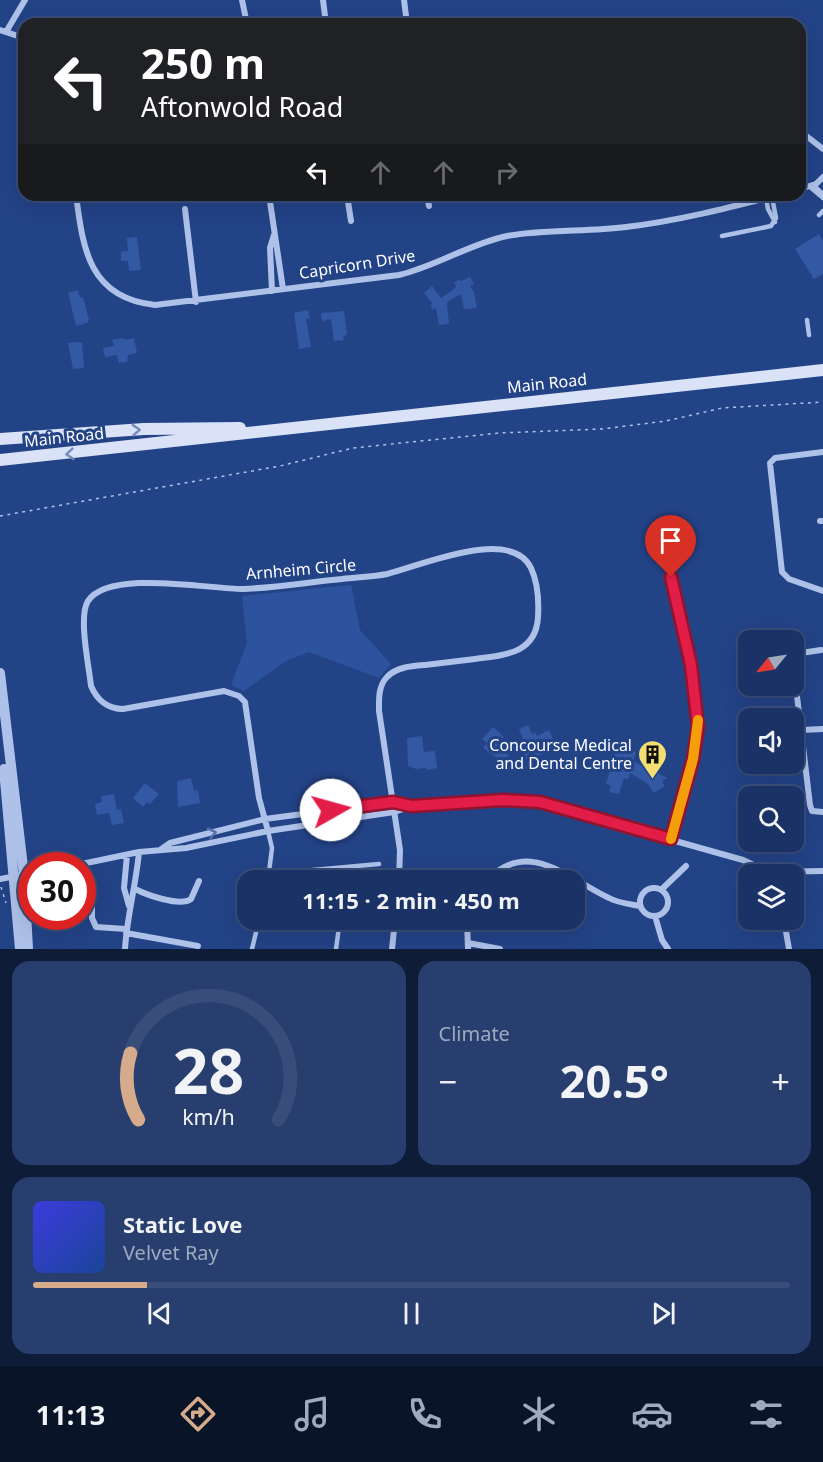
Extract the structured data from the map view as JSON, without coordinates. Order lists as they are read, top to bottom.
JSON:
{
  "streets": {
    "main road": ["Main Road"],
    "street": ["Capricorn Drive", "Arnheim Circle"]
  },
  "places": {
    "building": ["Concourse Medical and Dental Centre"]
  },
  "north": "bottom left",
  "page": {
    "turn": ["250 m", "Aftonwold Road"],
    "limit": "30",
    "trip": "11:15 · 2 min · 450 m",
    "tile": "Climate",
    "heat": ["−", "20.5°", "+"],
    "song": ["Static Love", "Velvet Ray"],
    "tabs": "11:13",
    "gauge": ["28", "km/h"]
  }
}
